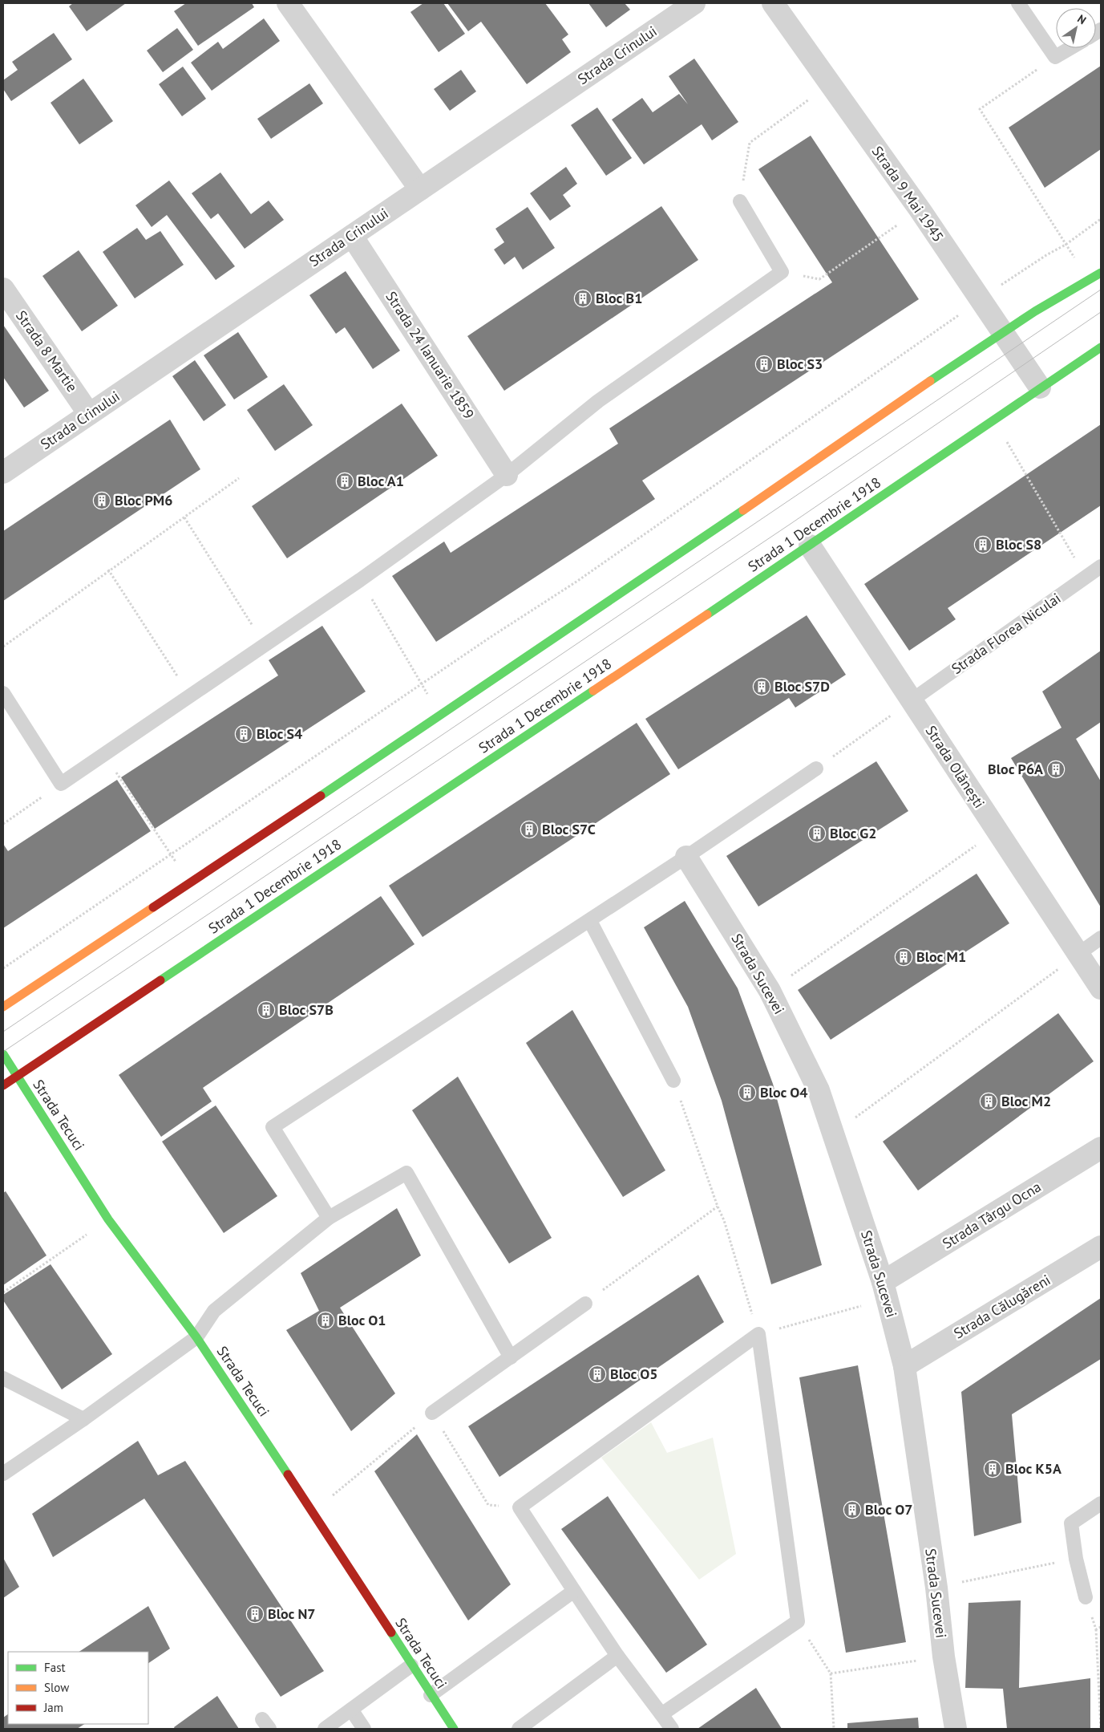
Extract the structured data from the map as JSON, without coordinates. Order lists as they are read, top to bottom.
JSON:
{
  "streets": {
    "main road": ["Strada 1 Decembrie 1918", "Strada Tecuci"],
    "street": [
      "Strada Crinului",
      "Strada 9 Mai 1945",
      "Strada 8 Martie",
      "Strada 24 Ianuarie 1859",
      "Strada Olănești",
      "Strada Sucevei",
      "Strada Târgu Ocna",
      "Strada Călugăreni"
    ],
    "lane": ["Strada Florea Niculai"]
  },
  "crossings": [
    ["Strada Crinului", "Strada 8 Martie"],
    ["Strada Crinului", "Strada 24 Ianuarie 1859"],
    ["Strada 9 Mai 1945", "Strada 1 Decembrie 1918"],
    ["Strada 1 Decembrie 1918", "Strada Olănești"],
    ["Strada 1 Decembrie 1918", "Strada Tecuci"],
    ["Strada Florea Niculai", "Strada Olănești"],
    ["Strada Sucevei", "Strada Târgu Ocna"],
    ["Strada Sucevei", "Strada Călugăreni"]
  ],
  "places": {
    "building": [
      "Bloc B1",
      "Bloc S3",
      "Bloc A1",
      "Bloc PM6",
      "Bloc S8",
      "Bloc S7D",
      "Bloc S4",
      "Bloc P6A",
      "Bloc S7C",
      "Bloc G2",
      "Bloc M1",
      "Bloc S7B",
      "Bloc O4",
      "Bloc M2",
      "Bloc O1",
      "Bloc O5",
      "Bloc K5A",
      "Bloc O7",
      "Bloc N7"
    ]
  },
  "legend": ["Fast", "Slow", "Jam"],
  "north": "top right"
}
